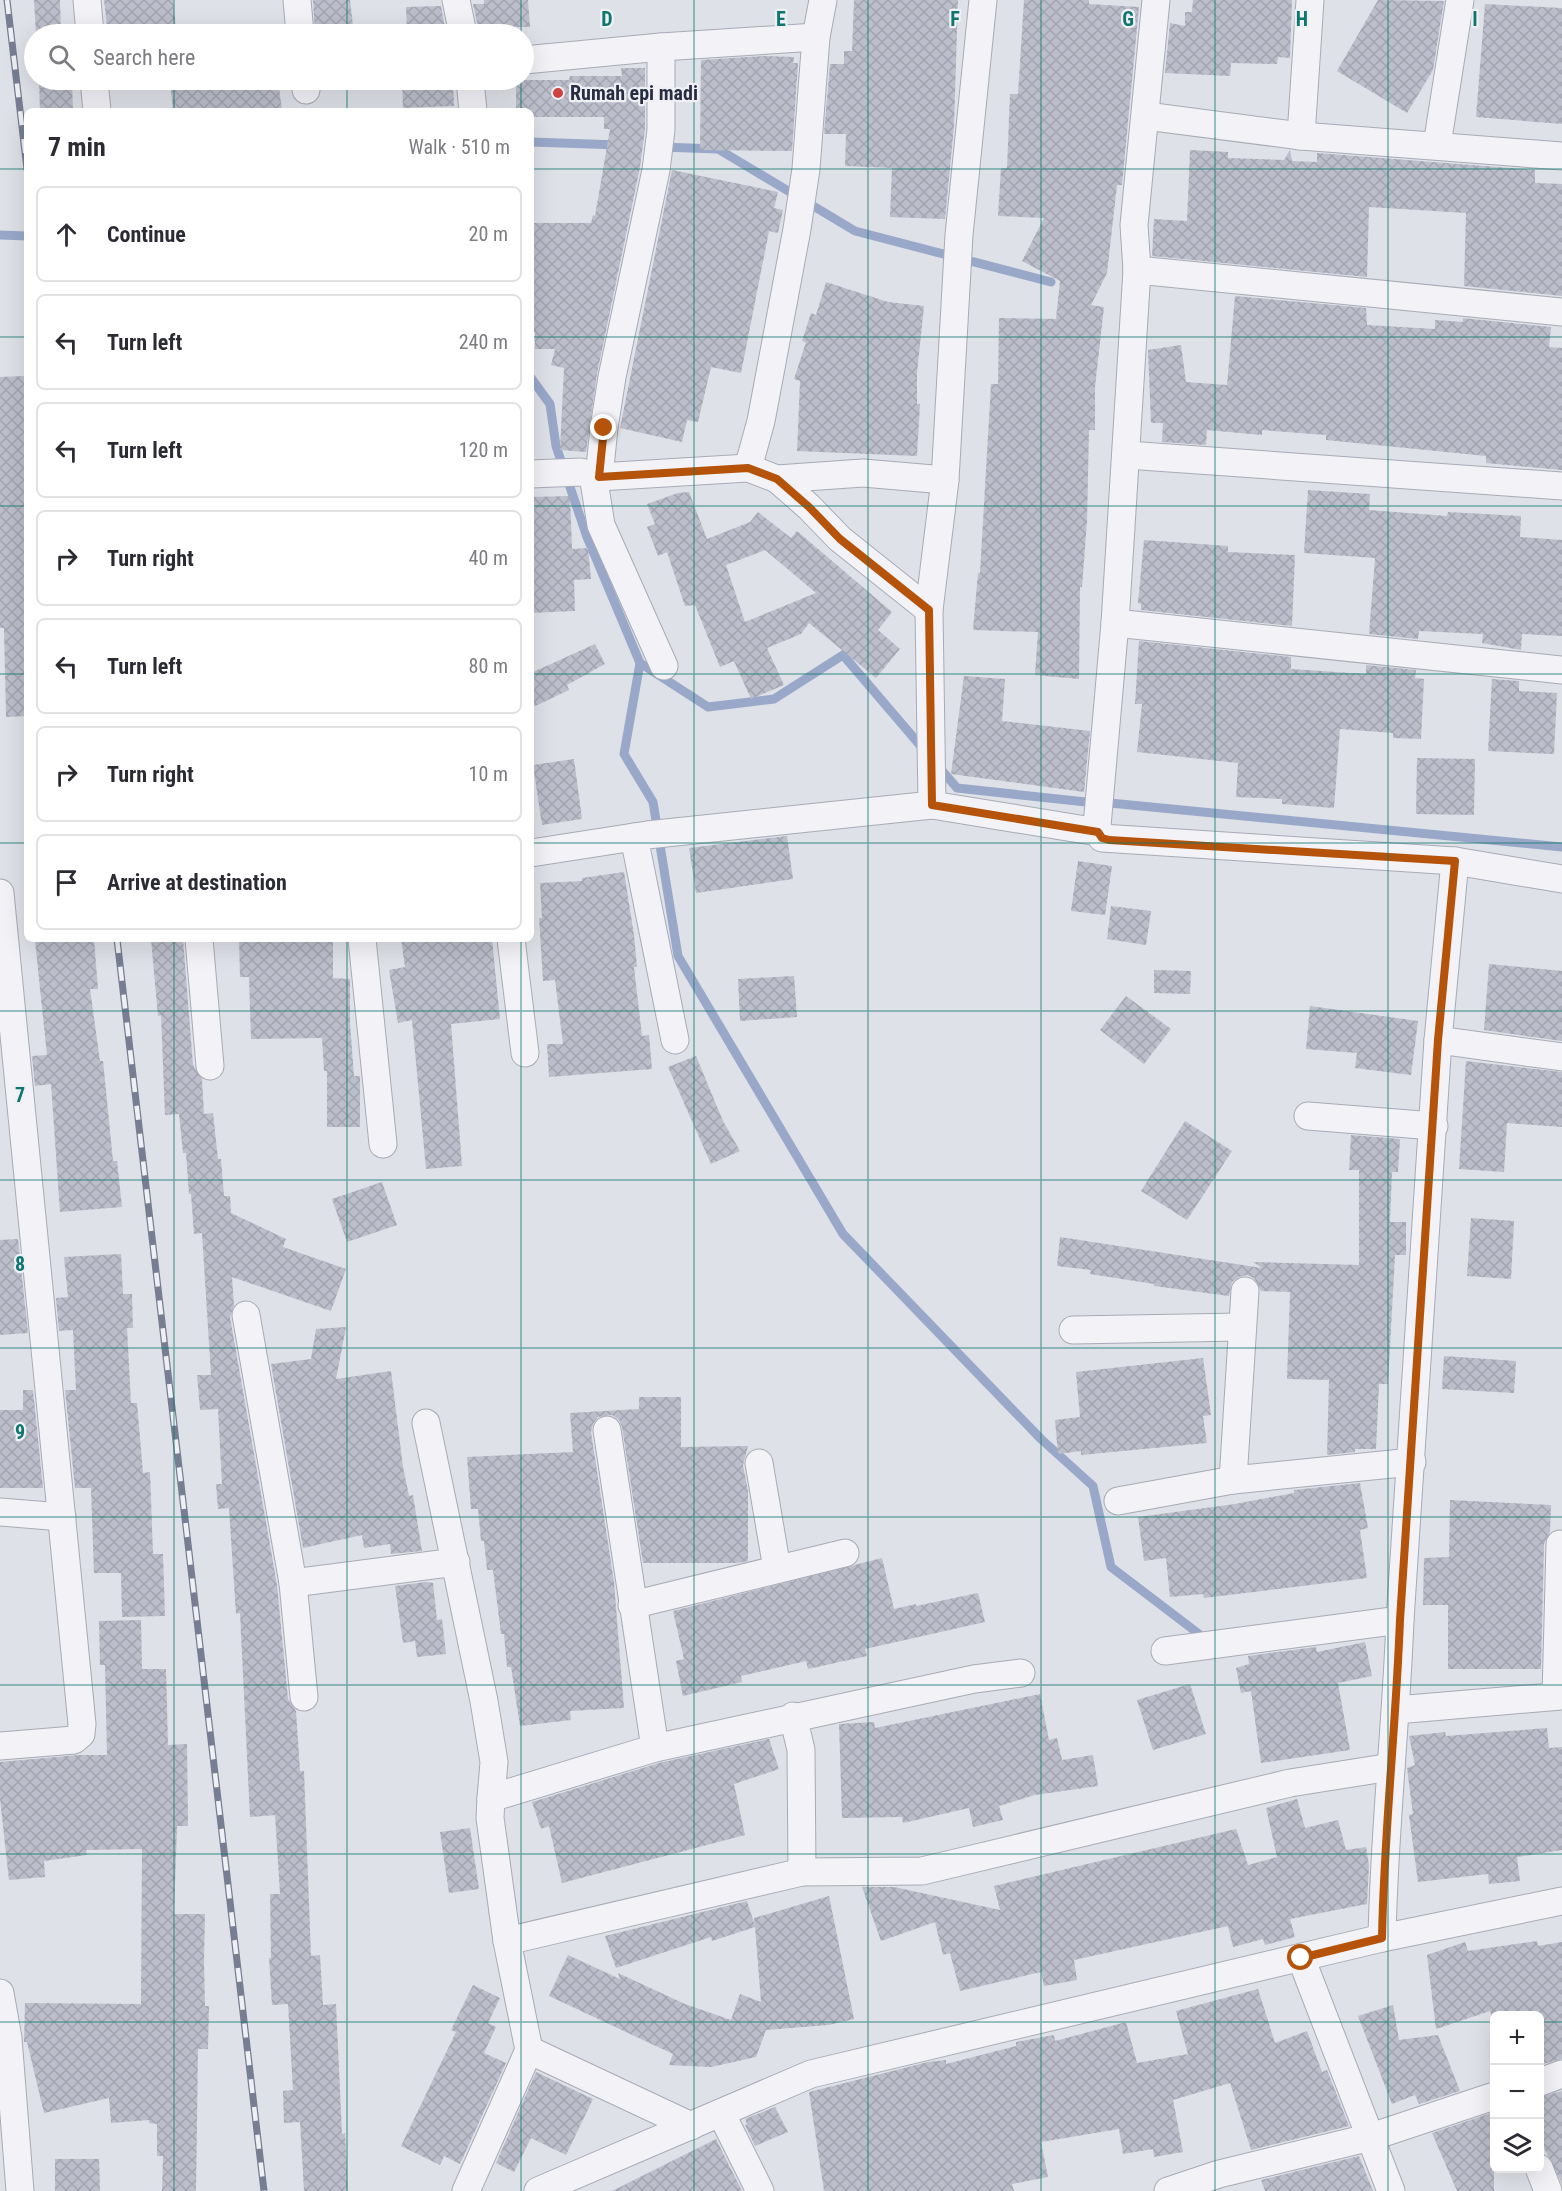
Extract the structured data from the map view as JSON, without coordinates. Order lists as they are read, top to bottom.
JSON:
{
  "places": ["Rumah epi madi"],
  "page": {
    "search": "Search here",
    "heading": ["7 min", "Walk · 510 m"],
    "list": [
      ["Continue", "20 m"],
      ["Turn left", "240 m"],
      ["Turn left", "120 m"],
      ["Turn right", "40 m"],
      ["Turn left", "80 m"],
      ["Turn right", "10 m"],
      "Arrive at destination"
    ],
    "map_buttons": ["+", "−"]
  },
  "grid": {
    "columns": [
      "D",
      "E",
      "F",
      "G",
      "H",
      "I"
    ],
    "rows": ["7", "8", "9"]
  }
}
